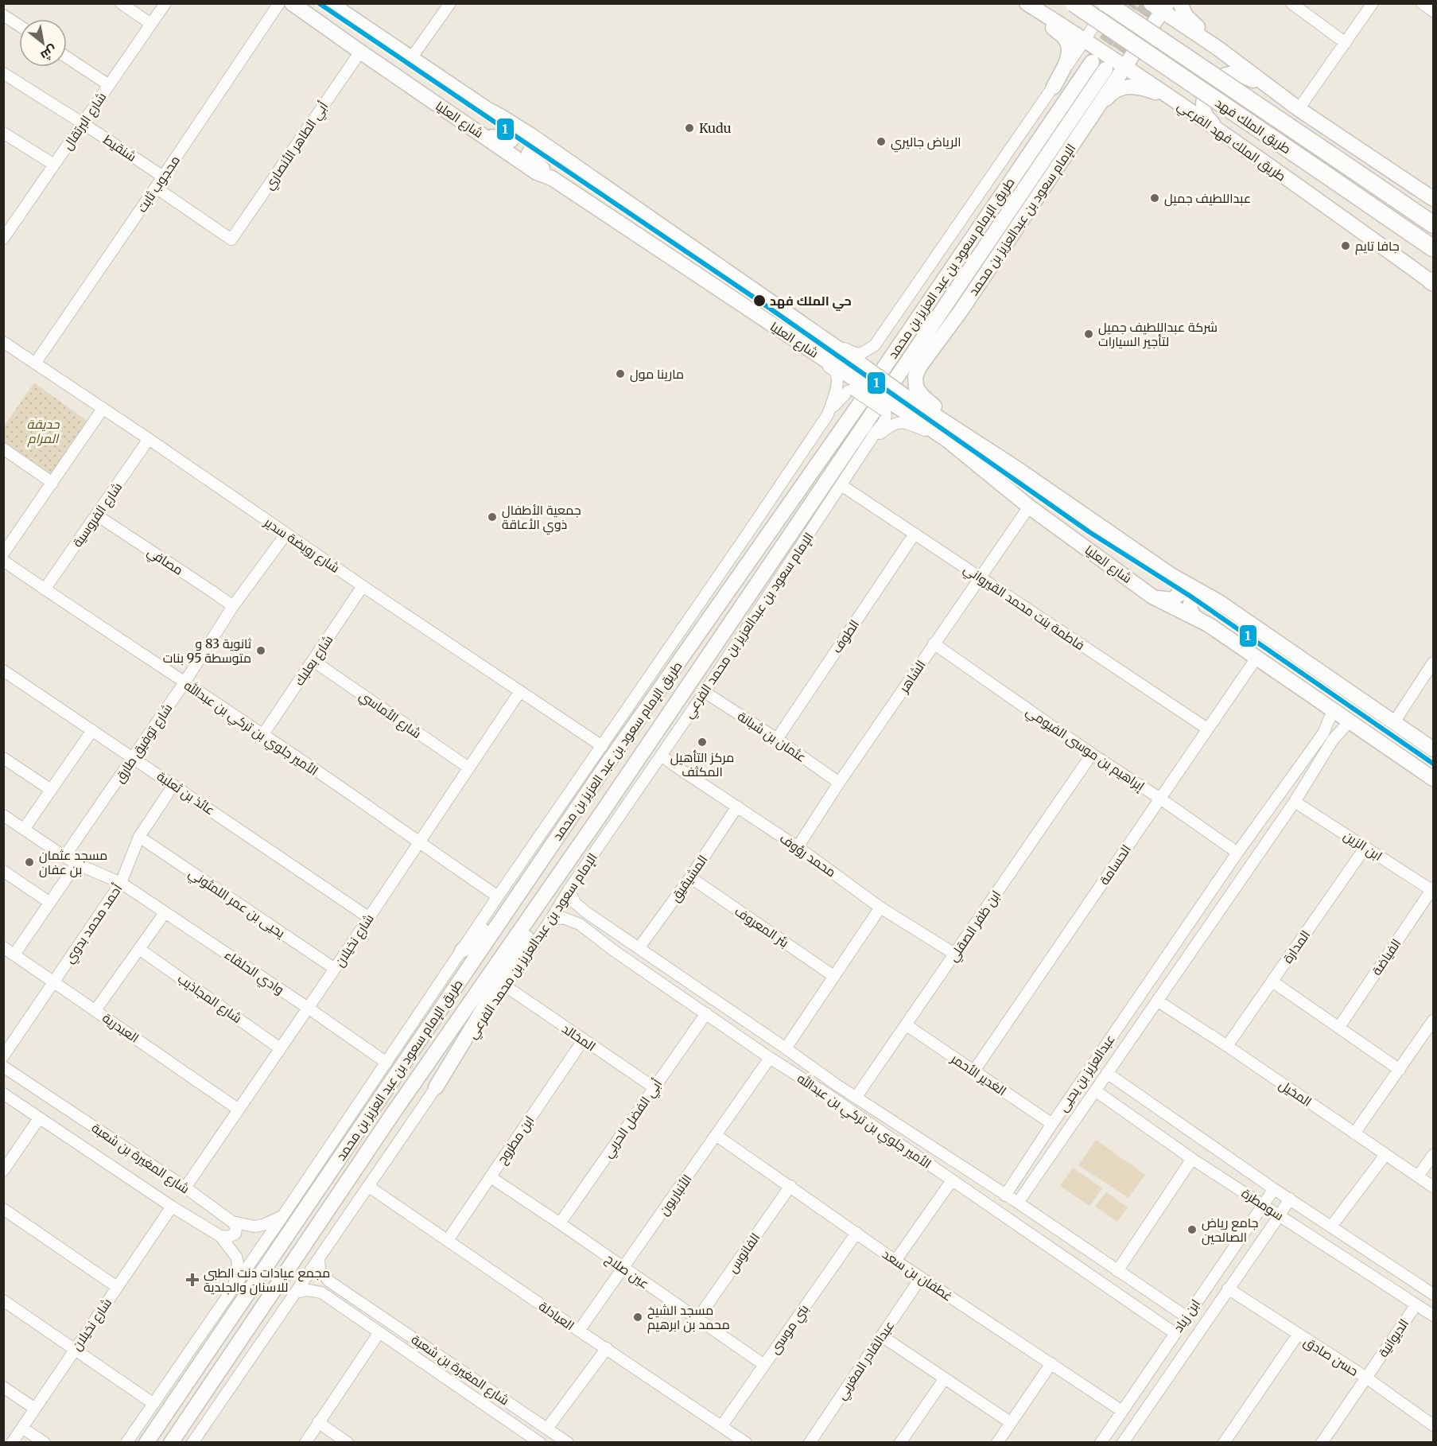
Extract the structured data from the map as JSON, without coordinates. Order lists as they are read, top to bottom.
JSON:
{
  "streets": {
    "highway": ["طريق الملك فهد"],
    "main road": [
      "شارع العليا",
      "طريق الملك فهد الفرعي",
      "الإمام سعود بن عبدالعزيز بن محمد",
      "طريق الإمام سعود بن عبد العزيز بن محمد"
    ],
    "street": [
      "شارع البرتقال",
      "أبي الطاهر الأنصاري",
      "شنقيط",
      "محجوب ثابت",
      "شارع الفروسية",
      "شارع رويضة سدير",
      "مصافي",
      "فاطمة بنت محمد القيرواني",
      "الإمام سعود بن عبدالعزيز بن محمد الفرعي",
      "الطوف",
      "شارع بعلبك",
      "الشاهر",
      "شارع الأماسي",
      "الأمير جلوي بن تركي بن عبدالله",
      "عثمان بن شبانة",
      "شارع توفيق طارق",
      "إبراهيم بن موسى الفيومي",
      "عائذ بن ثعلبة",
      "ابن الزين",
      "محمد رؤوف",
      "الحسامة",
      "المشيقيق",
      "يحيى بن عمر اللمثوني",
      "أحمد محمد بدوي",
      "ابن ظفر الصقلي",
      "بئر المعروف",
      "شارع نخيلان",
      "المدارة",
      "الفياضة",
      "وادي الحلقاء",
      "شارع المجاذيب",
      "العبدرية",
      "المخالد",
      "عبدالعزيز بن يحيى",
      "الغدير الأحمر",
      "المخيل",
      "أبي الفضل الحربي",
      "ابن مطروح",
      "شارع المغيرة بن شعبة",
      "الأنباريون",
      "سومطرة",
      "الفانوس",
      "عين صلاح",
      "غطفان بن سعد",
      "العبادلة",
      "ابن زياد",
      "بني موسى",
      "الديوانية",
      "حسن صادق",
      "عبدالقادر المغربي"
    ]
  },
  "crossings": [
    ["شارع العليا", "أبي الطاهر الأنصاري"],
    ["شارع العليا", "الإمام سعود بن عبدالعزيز بن محمد"],
    ["شارع العليا", "الشاهر"],
    ["شارع العليا", "الحسامة"],
    ["شارع العليا", "عبدالعزيز بن يحيى"],
    ["شارع البرتقال", "شنقيط"],
    ["طريق الملك فهد الفرعي", "الإمام سعود بن عبدالعزيز بن محمد"],
    ["أبي الطاهر الأنصاري", "محجوب ثابت"],
    ["شنقيط", "محجوب ثابت"],
    ["محجوب ثابت", "شارع رويضة سدير"],
    ["شارع الفروسية", "شارع رويضة سدير"],
    ["شارع الفروسية", "مصافي"],
    ["شارع الفروسية", "الأمير جلوي بن تركي بن عبدالله"],
    ["شارع رويضة سدير", "شارع بعلبك"],
    ["شارع رويضة سدير", "شارع توفيق طارق"],
    ["شارع رويضة سدير", "شارع نخيلان"],
    ["مصافي", "شارع توفيق طارق"],
    ["فاطمة بنت محمد القيرواني", "الإمام سعود بن عبدالعزيز بن محمد الفرعي"],
    ["فاطمة بنت محمد القيرواني", "الطوف"],
    ["فاطمة بنت محمد القيرواني", "الشاهر"],
    ["فاطمة بنت محمد القيرواني", "الحسامة"],
    ["الإمام سعود بن عبدالعزيز بن محمد الفرعي", "الأمير جلوي بن تركي بن عبدالله"],
    ["الإمام سعود بن عبدالعزيز بن محمد الفرعي", "عثمان بن شبانة"],
    ["الإمام سعود بن عبدالعزيز بن محمد الفرعي", "محمد رؤوف"],
    ["الإمام سعود بن عبدالعزيز بن محمد الفرعي", "المخالد"],
    ["الإمام سعود بن عبدالعزيز بن محمد الفرعي", "العبادلة"],
    ["الطوف", "عثمان بن شبانة"],
    ["شارع بعلبك", "شارع الأماسي"],
    ["شارع بعلبك", "الأمير جلوي بن تركي بن عبدالله"],
    ["الشاهر", "عثمان بن شبانة"],
    ["الشاهر", "إبراهيم بن موسى الفيومي"],
    ["الشاهر", "محمد رؤوف"],
    ["شارع الأماسي", "شارع نخيلان"],
    ["الأمير جلوي بن تركي بن عبدالله", "شارع توفيق طارق"],
    ["الأمير جلوي بن تركي بن عبدالله", "المشيقيق"],
    ["الأمير جلوي بن تركي بن عبدالله", "ابن ظفر الصقلي"],
    ["الأمير جلوي بن تركي بن عبدالله", "شارع نخيلان"],
    ["الأمير جلوي بن تركي بن عبدالله", "عبدالعزيز بن يحيى"],
    ["الأمير جلوي بن تركي بن عبدالله", "أبي الفضل الحربي"],
    ["الأمير جلوي بن تركي بن عبدالله", "الأنباريون"],
    ["الأمير جلوي بن تركي بن عبدالله", "ابن زياد"],
    ["شارع توفيق طارق", "عائذ بن ثعلبة"],
    ["شارع توفيق طارق", "وادي الحلقاء"],
    ["إبراهيم بن موسى الفيومي", "الحسامة"],
    ["إبراهيم بن موسى الفيومي", "ابن ظفر الصقلي"],
    ["إبراهيم بن موسى الفيومي", "عبدالعزيز بن يحيى"],
    ["عائذ بن ثعلبة", "أحمد محمد بدوي"],
    ["عائذ بن ثعلبة", "شارع نخيلان"],
    ["ابن الزين", "المدارة"],
    ["ابن الزين", "الفياضة"],
    ["ابن الزين", "عبدالعزيز بن يحيى"],
    ["محمد رؤوف", "المشيقيق"],
    ["محمد رؤوف", "ابن ظفر الصقلي"],
    ["الحسامة", "الغدير الأحمر"],
    ["المشيقيق", "بئر المعروف"],
    ["يحيى بن عمر اللمثوني", "أحمد محمد بدوي"],
    ["يحيى بن عمر اللمثوني", "شارع نخيلان"],
    ["أحمد محمد بدوي", "وادي الحلقاء"],
    ["أحمد محمد بدوي", "العبدرية"],
    ["ابن ظفر الصقلي", "الغدير الأحمر"],
    ["شارع نخيلان", "وادي الحلقاء"],
    ["شارع نخيلان", "شارع المجاذيب"],
    ["شارع نخيلان", "العبدرية"],
    ["شارع نخيلان", "شارع المغيرة بن شعبة"],
    ["المدارة", "المخيل"],
    ["المخالد", "أبي الفضل الحربي"],
    ["المخالد", "ابن مطروح"],
    ["عبدالعزيز بن يحيى", "الغدير الأحمر"],
    ["عبدالعزيز بن يحيى", "المخيل"],
    ["عبدالعزيز بن يحيى", "سومطرة"],
    ["أبي الفضل الحربي", "عين صلاح"],
    ["ابن مطروح", "عين صلاح"],
    ["ابن مطروح", "العبادلة"],
    ["الأنباريون", "عين صلاح"],
    ["الأنباريون", "غطفان بن سعد"],
    ["الأنباريون", "العبادلة"],
    ["سومطرة", "ابن زياد"],
    ["سومطرة", "الديوانية"],
    ["الفانوس", "عين صلاح"],
    ["الفانوس", "غطفان بن سعد"],
    ["عين صلاح", "بني موسى"],
    ["غطفان بن سعد", "ابن زياد"],
    ["غطفان بن سعد", "بني موسى"],
    ["غطفان بن سعد", "عبدالقادر المغربي"],
    ["العبادلة", "بني موسى"],
    ["ابن زياد", "حسن صادق"],
    ["الديوانية", "حسن صادق"]
  ],
  "parks": ["حديقة المرام"],
  "places": {
    "other": [
      "Kudu",
      "الرياض جاليري",
      "عبداللطيف جميل",
      "جافا تايم",
      "حي الملك فهد",
      "شركة عبداللطيف جميل لتأجير السيارات",
      "مارينا مول",
      "جمعية الأطفال ذوي الأعاقة",
      "ثانوية 83 و متوسطة 95 بنات",
      "مركز التأهيل المكثف",
      "مسجد عثمان بن عفان",
      "جامع رياض الصالحين",
      "مسجد الشيخ محمد بن ابرهيم"
    ],
    "health": ["مجمع عيادات دنت الطبي للاسنان والجلدية"]
  },
  "lines": ["transit line 1"],
  "north": "bottom right"
}
